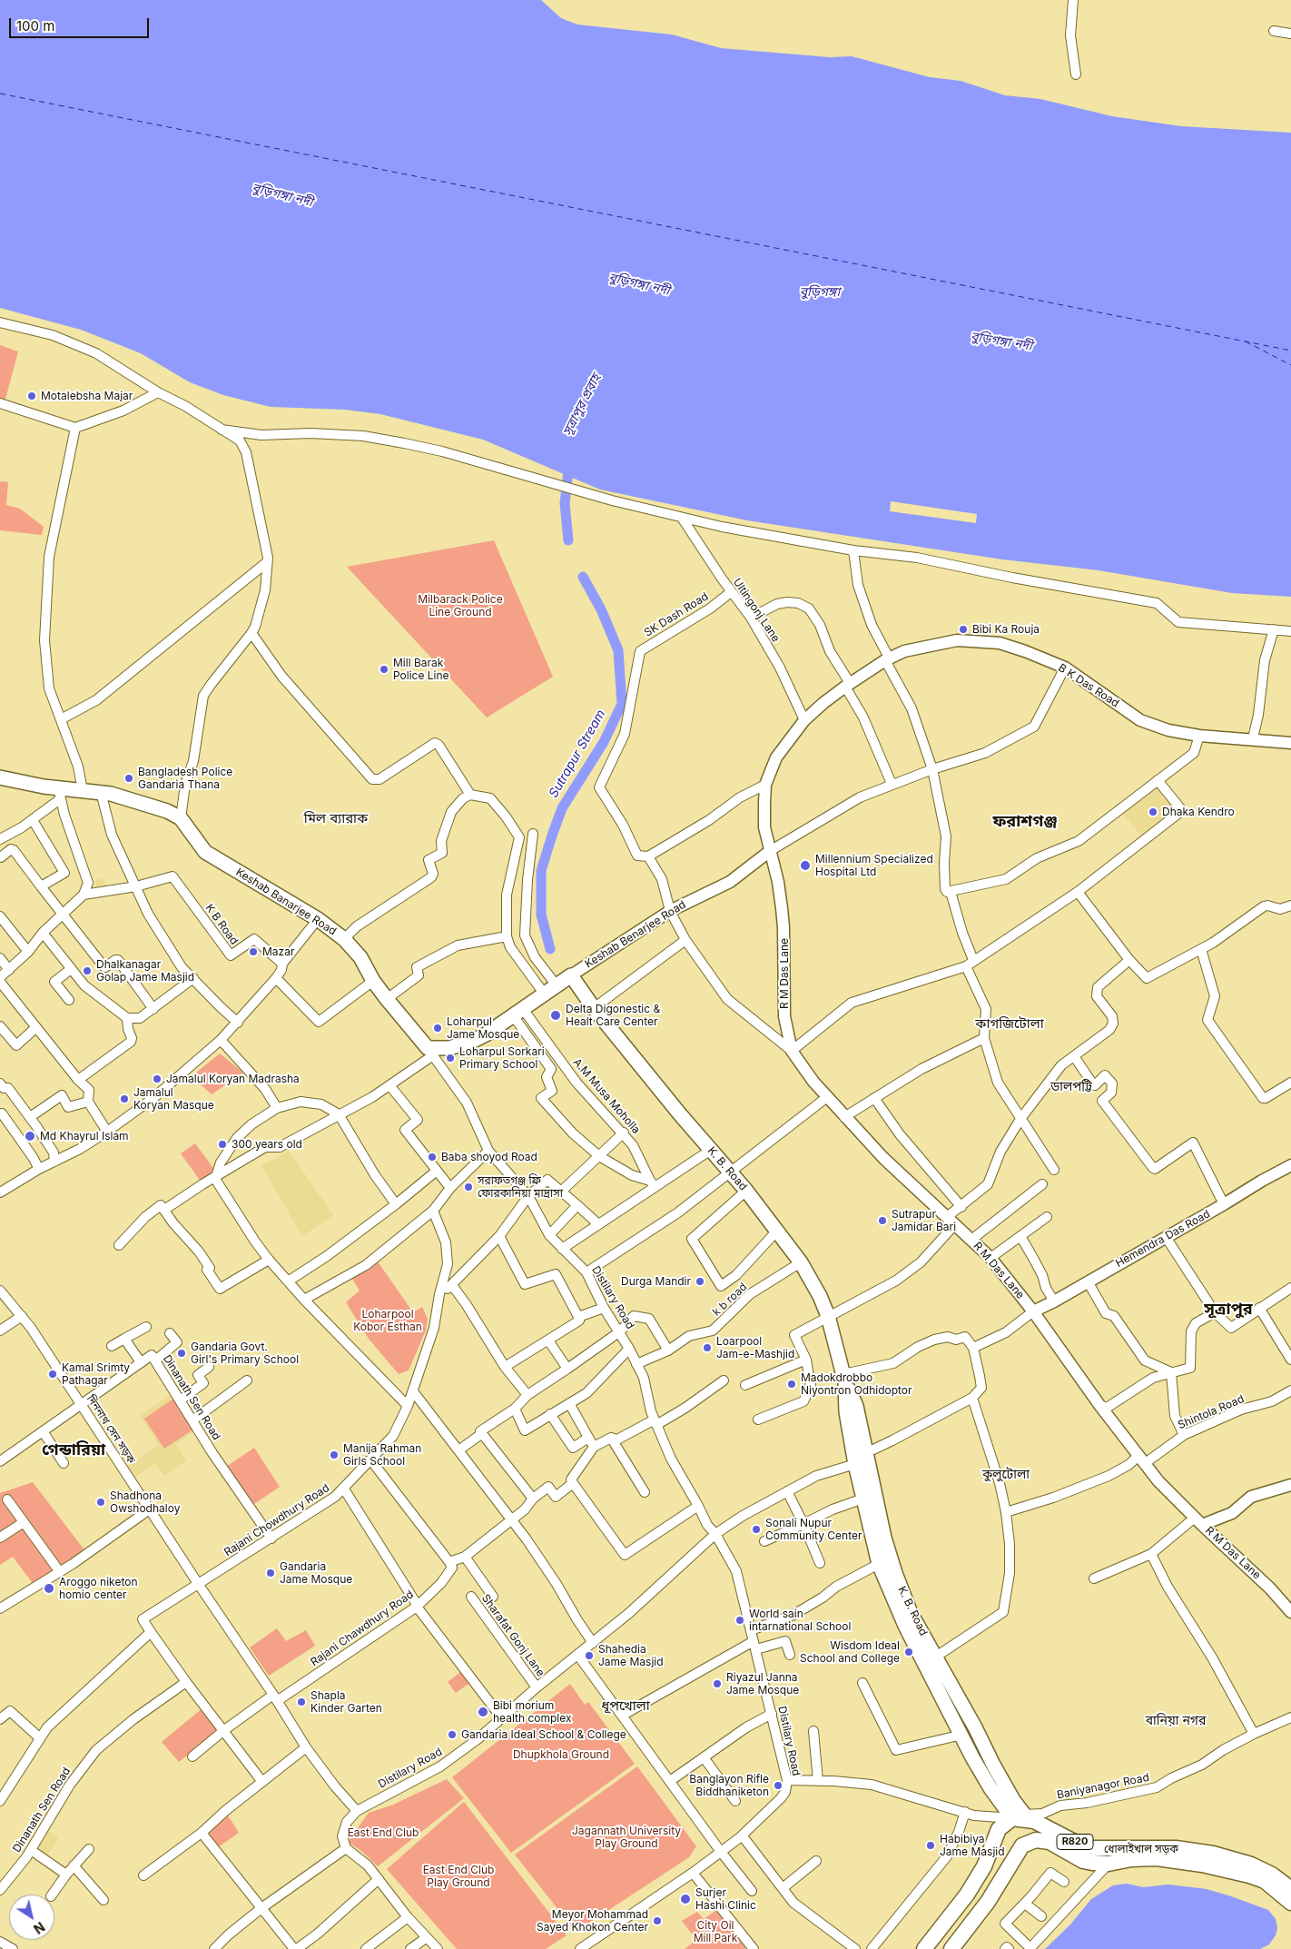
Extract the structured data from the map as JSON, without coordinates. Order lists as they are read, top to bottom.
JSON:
{
  "streets": {
    "main road": [
      "Keshab Banarjee Road",
      "K. B. Road",
      "R820",
      "ধোলাইখাল সড়ক"
    ],
    "street": [
      "Ultingonj Lane",
      "SK Dash Road",
      "B K Das Road",
      "K B Road",
      "Keshab Benarjee Road",
      "R M Das Lane",
      "A.M Musa Moholla",
      "Hemendra Das Road",
      "Distilary Road",
      "k b road",
      "Dinanath Sen Road",
      "Shintola Road",
      "দিননাথ সেন সড়ক",
      "Rajani Chowdhury Road",
      "Rajani Chawdhury Road",
      "Sharafat Gonj Lane",
      "Baniyanagor Road"
    ]
  },
  "crossings": [
    ["Ultingonj Lane", "SK Dash Road"],
    ["Ultingonj Lane", "B K Das Road"],
    ["B K Das Road", "Keshab Benarjee Road"],
    ["B K Das Road", "R M Das Lane"],
    ["Keshab Banarjee Road", "Distilary Road"],
    ["Keshab Benarjee Road", "R M Das Lane"],
    ["Keshab Benarjee Road", "K. B. Road"],
    ["R M Das Lane", "Hemendra Das Road"],
    ["R M Das Lane", "Shintola Road"],
    ["K. B. Road", "Distilary Road"],
    ["K. B. Road", "k b road"],
    ["K. B. Road", "Baniyanagor Road"],
    ["K. B. Road", "ধোলাইখাল সড়ক"],
    ["Distilary Road", "k b road"],
    ["Distilary Road", "Sharafat Gonj Lane"],
    ["Distilary Road", "Baniyanagor Road"],
    ["Dinanath Sen Road", "দিননাথ সেন সড়ক"],
    ["Dinanath Sen Road", "Rajani Chowdhury Road"],
    ["দিননাথ সেন সড়ক", "Rajani Chowdhury Road"],
    ["Baniyanagor Road", "ধোলাইখাল সড়ক"]
  ],
  "districts": [
    "মিল ব্যারাক",
    "ফরাশগঞ্জ",
    "কাগজিটোলা",
    "ডালপট্টি",
    "সূত্রাপুর",
    "গেন্ডারিয়া",
    "কুলুটোলা",
    "ধূপখোলা",
    "বানিয়া নগর"
  ],
  "water": [
    "বুড়িগঙ্গা নদী",
    "বুড়িগঙ্গা",
    "সূত্রাপুর প্রবাহ",
    "Sutrapur Stream"
  ],
  "parks": [
    "Milbarack Police Line Ground",
    "Loharpool Kobor Esthan",
    "Dhupkhola Ground",
    "Jagannath University Play Ground",
    "East End Club",
    "East End Club Play Ground",
    "City Oil Mill Park"
  ],
  "places": [
    "Motalebsha Majar",
    "Bibi Ka Rouja",
    "Mill Barak Police Line",
    "Bangladesh Police Gandaria Thana",
    "Dhaka Kendro",
    "Millennium Specialized Hospital Ltd",
    "Mazar",
    "Dhalkanagar Golap Jame Masjid",
    "Delta Digonestic & Healt Care Center",
    "Loharpul Jame Mosque",
    "Loharpul Sorkari Primary School",
    "Jamalul Koryan Madrasha",
    "Jamalul Koryan Masque",
    "Md Khayrul Islam",
    "300 years old",
    "Baba shoyod Road",
    "সরাফতগঞ্জ ফ্রি ফোরকানিয়া মাদ্রাসা",
    "Sutrapur Jamidar Bari",
    "Durga Mandir",
    "Loarpool Jam-e-Mashjid",
    "Gandaria Govt. Girl's Primary School",
    "Kamal Srimty Pathagar",
    "Madokdrobbo Niyontron Odhidoptor",
    "Manija Rahman Girls School",
    "Shadhona Owshodhaloy",
    "Sonali Nupur Community Center",
    "Gandaria Jame Mosque",
    "Aroggo niketon homio center",
    "World sain intarnational School",
    "Wisdom Ideal School and College",
    "Shahedia Jame Masjid",
    "Riyazul Janna Jame Mosque",
    "Shapla Kinder Garten",
    "Bibi morium health complex",
    "Gandaria Ideal School & College",
    "Banglayon Rifle Biddhaniketon",
    "Habibiya Jame Masjid",
    "Surjer Hashi Clinic",
    "Meyor Mohammad Sayed Khokon Center"
  ],
  "scale_bar": "100 m",
  "north": "bottom right"
}
